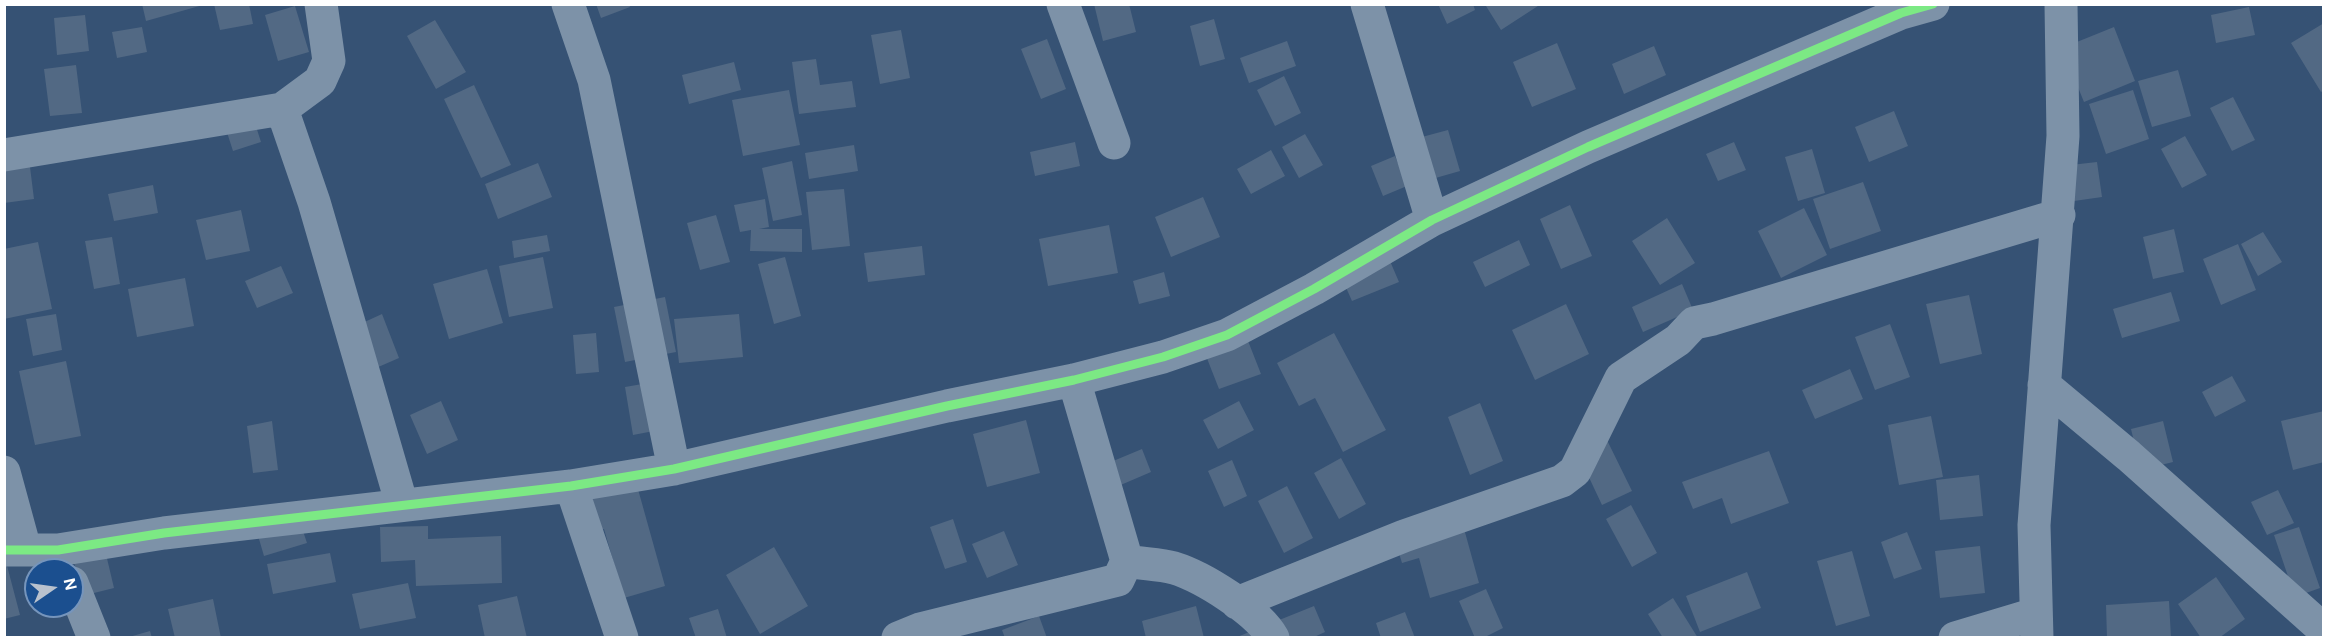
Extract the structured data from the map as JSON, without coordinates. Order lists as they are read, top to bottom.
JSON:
{
  "north": "right"
}
